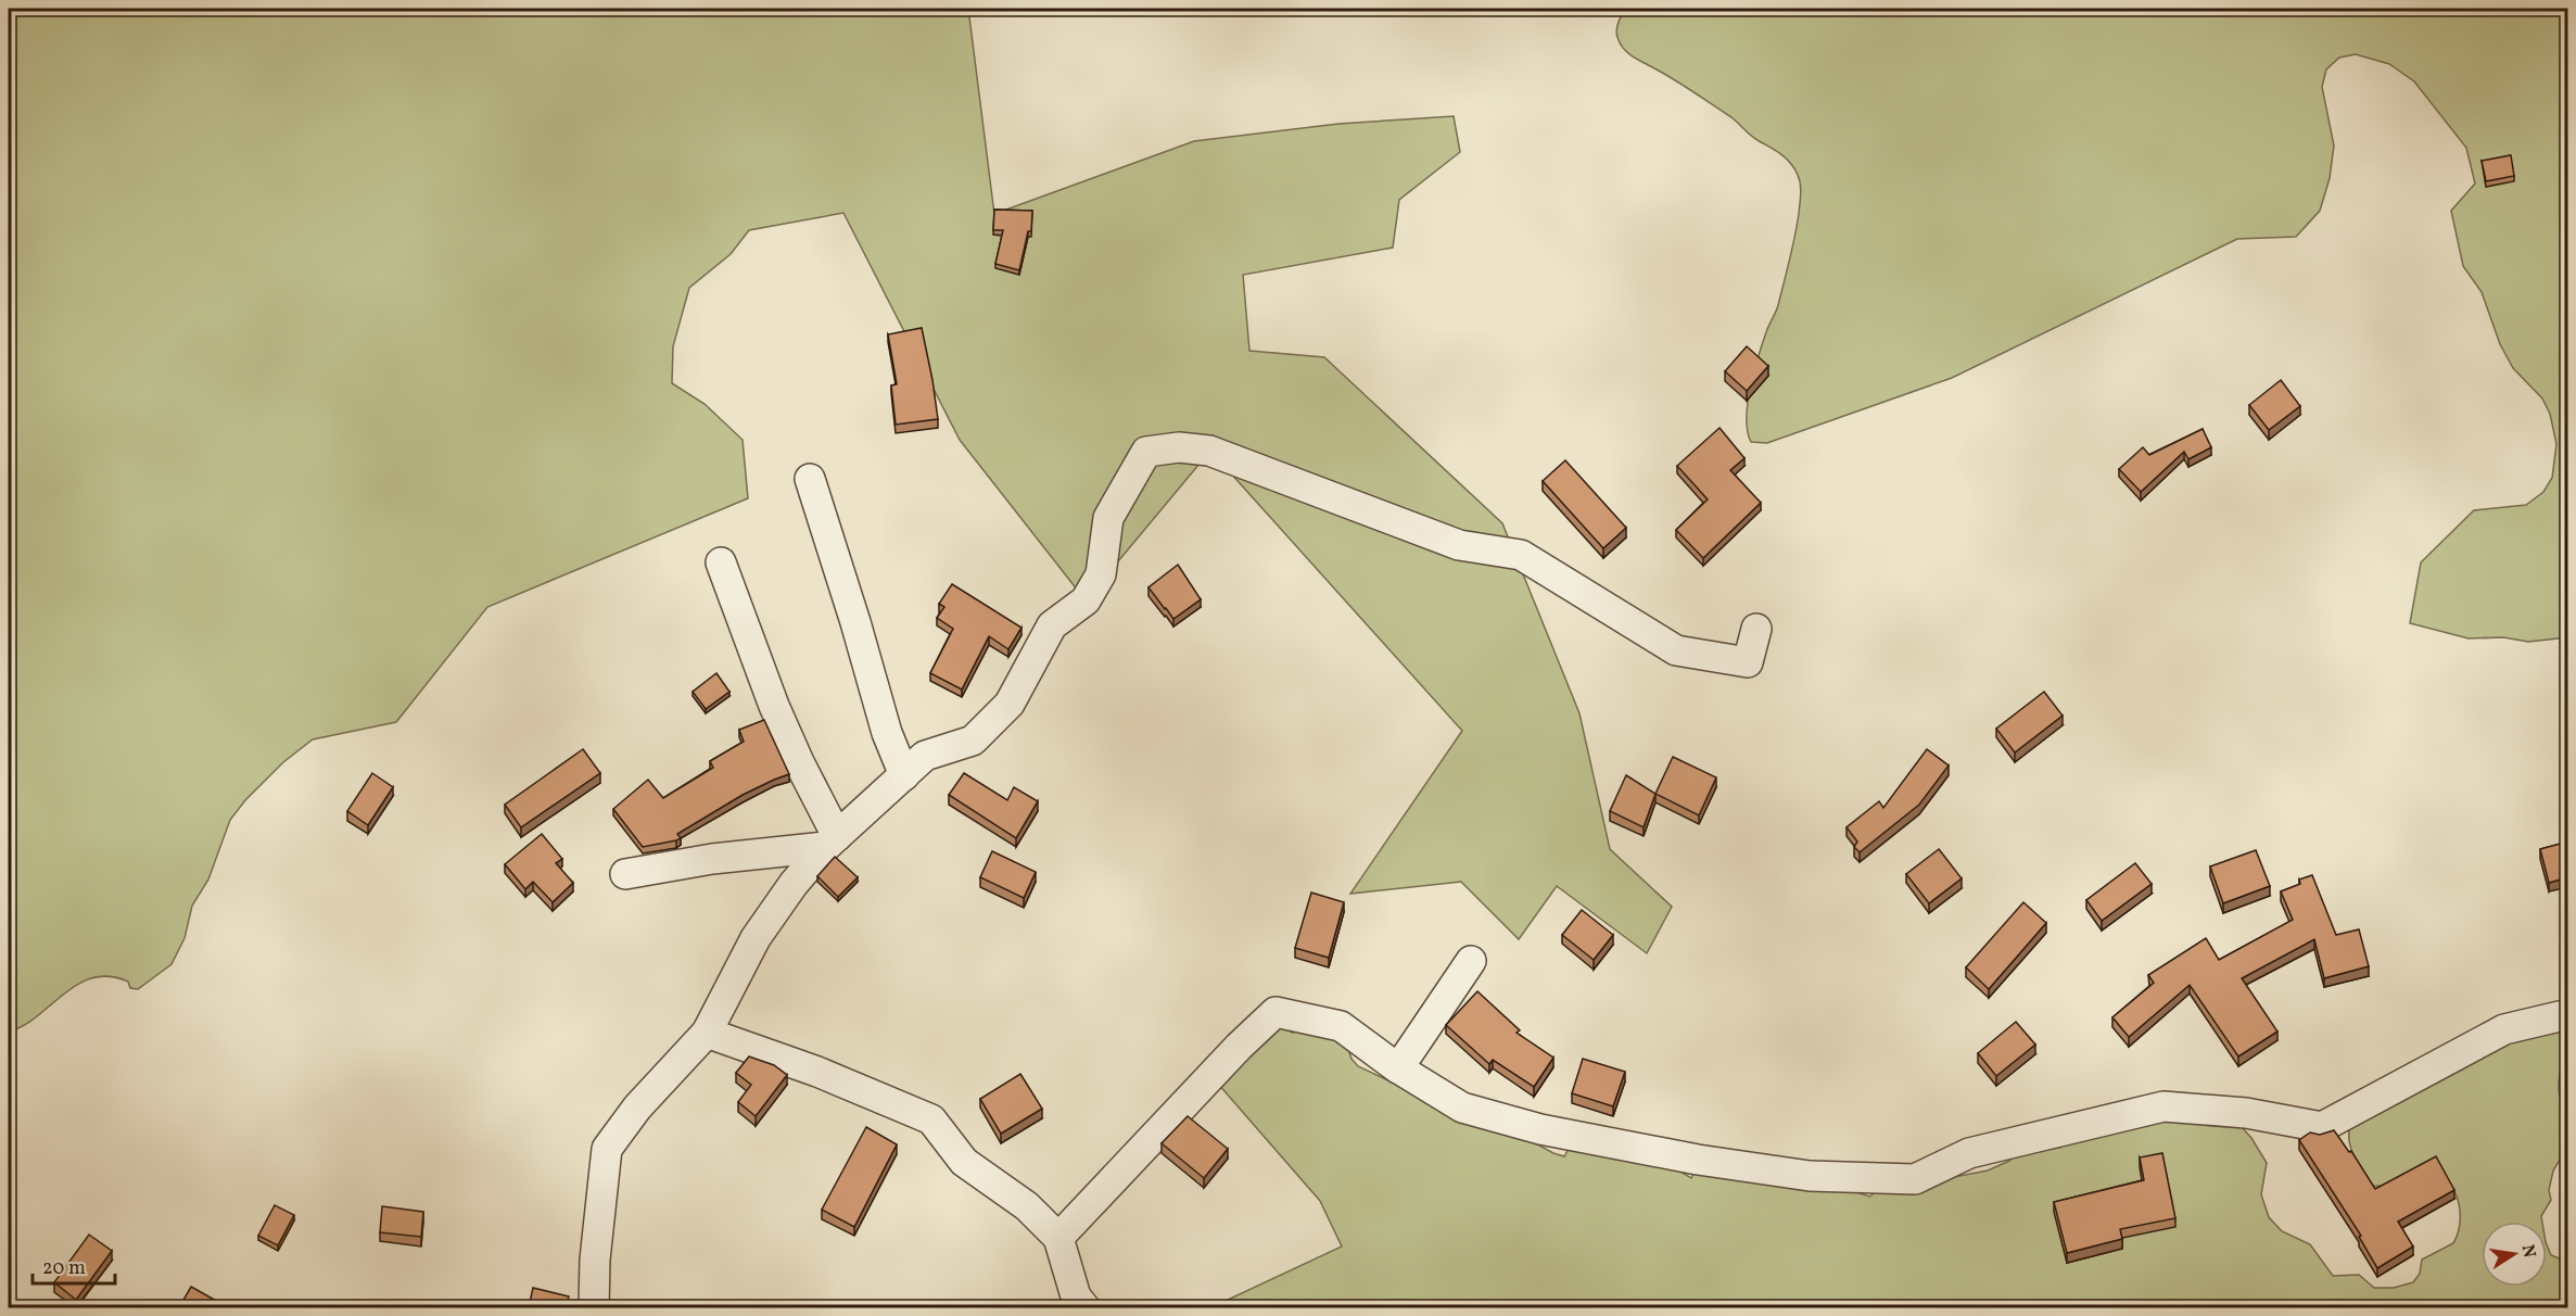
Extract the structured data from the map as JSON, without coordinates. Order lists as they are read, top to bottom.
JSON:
{
  "scale_bar": "20 m",
  "north": "right"
}
